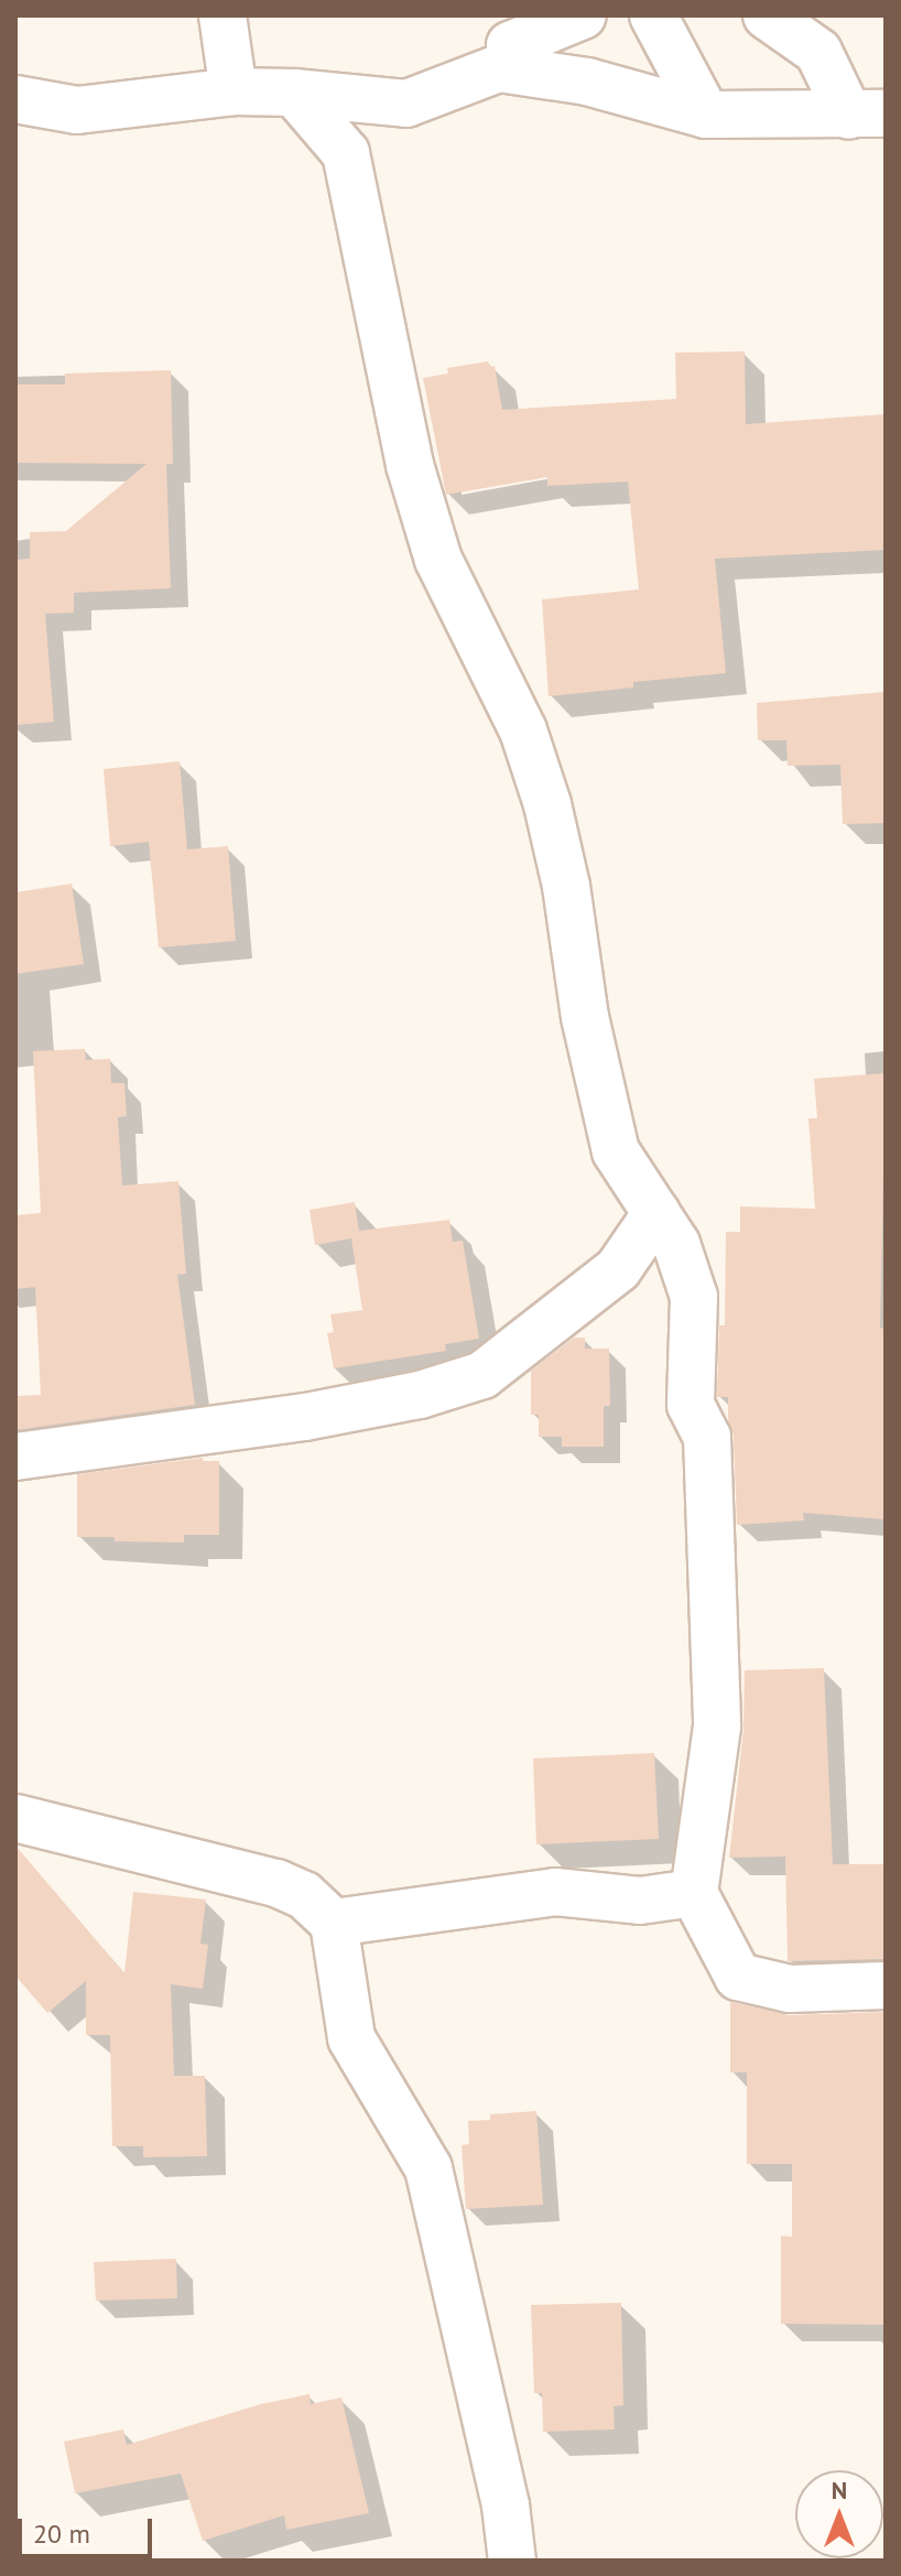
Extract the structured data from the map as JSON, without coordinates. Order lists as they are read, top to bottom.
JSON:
{
  "scale_bar": "20 m",
  "north": "top"
}
